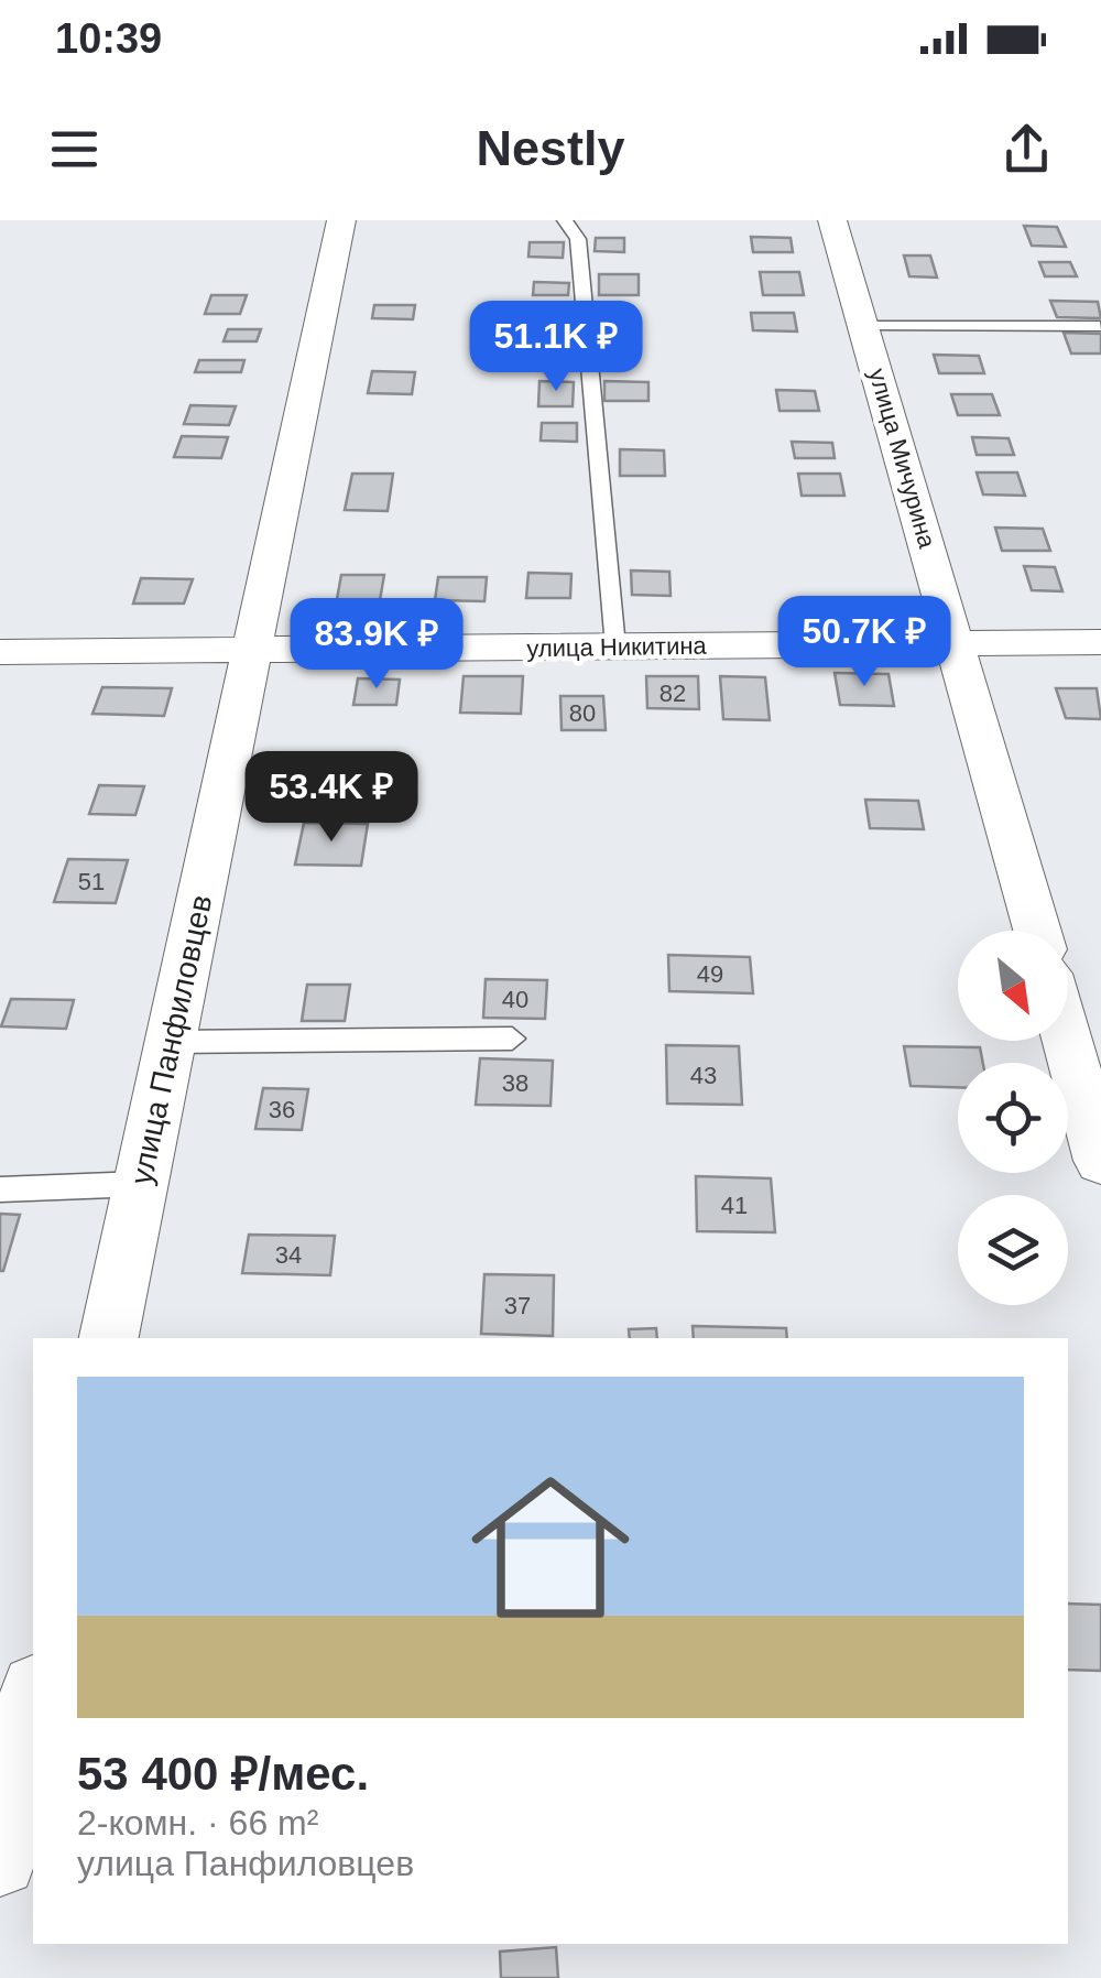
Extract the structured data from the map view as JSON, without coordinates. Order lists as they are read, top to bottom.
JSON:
{
  "streets": {
    "street": ["улица Мичурина", "улица Никитина", "улица Панфиловцев"]
  },
  "crossings": [
    ["улица Мичурина", "улица Никитина"],
    ["улица Никитина", "улица Панфиловцев"]
  ],
  "house_numbers": [
    "82",
    "80",
    "51",
    "49",
    "40",
    "43",
    "38",
    "36",
    "41",
    "34",
    "37"
  ],
  "north": "bottom right",
  "page": {
    "status": "10:39",
    "header": "Nestly",
    "price": [
      "51.1K ₽",
      "50.7K ₽",
      "83.9K ₽",
      "53.4K ₽"
    ],
    "list": [
      {
        "name": "53 400 ₽/мес.",
        "note": "2-комн. · 66 m² · улица Панфиловцев"
      }
    ]
  }
}
